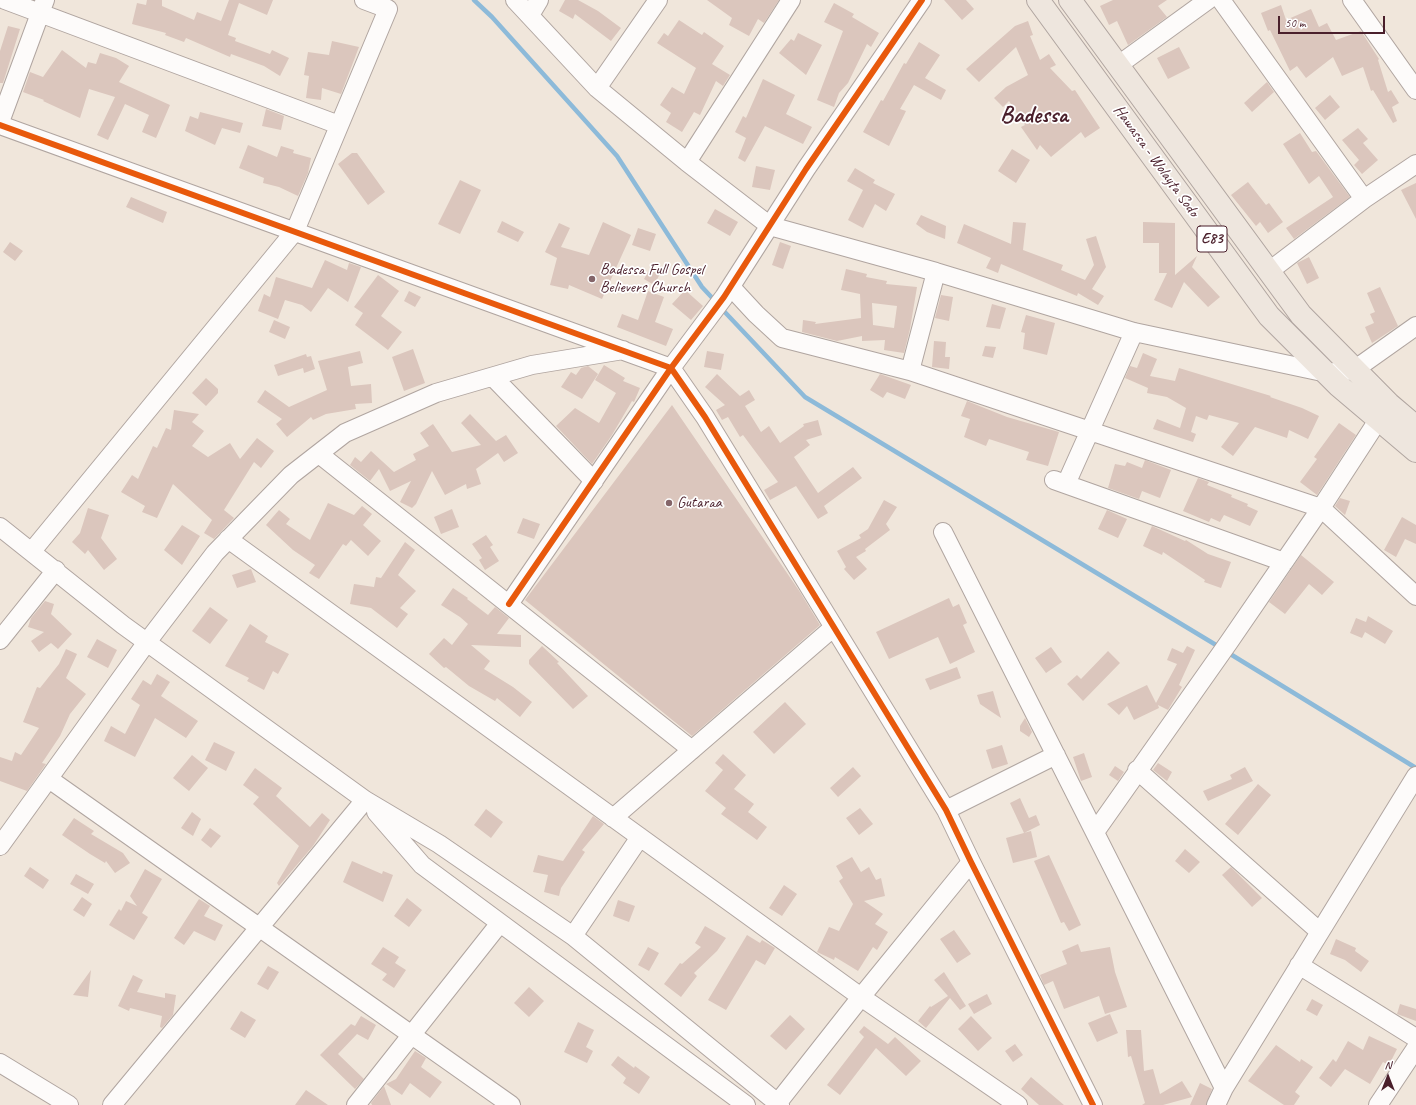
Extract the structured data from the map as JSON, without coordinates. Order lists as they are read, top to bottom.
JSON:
{
  "streets": {
    "main road": ["Hawassa - Wolayta Sodo", "E83"]
  },
  "districts": ["Badessa"],
  "places": ["Badessa Full Gospel Believers Church", "Gutaraa"],
  "scale_bar": "50 m",
  "north": "top"
}
